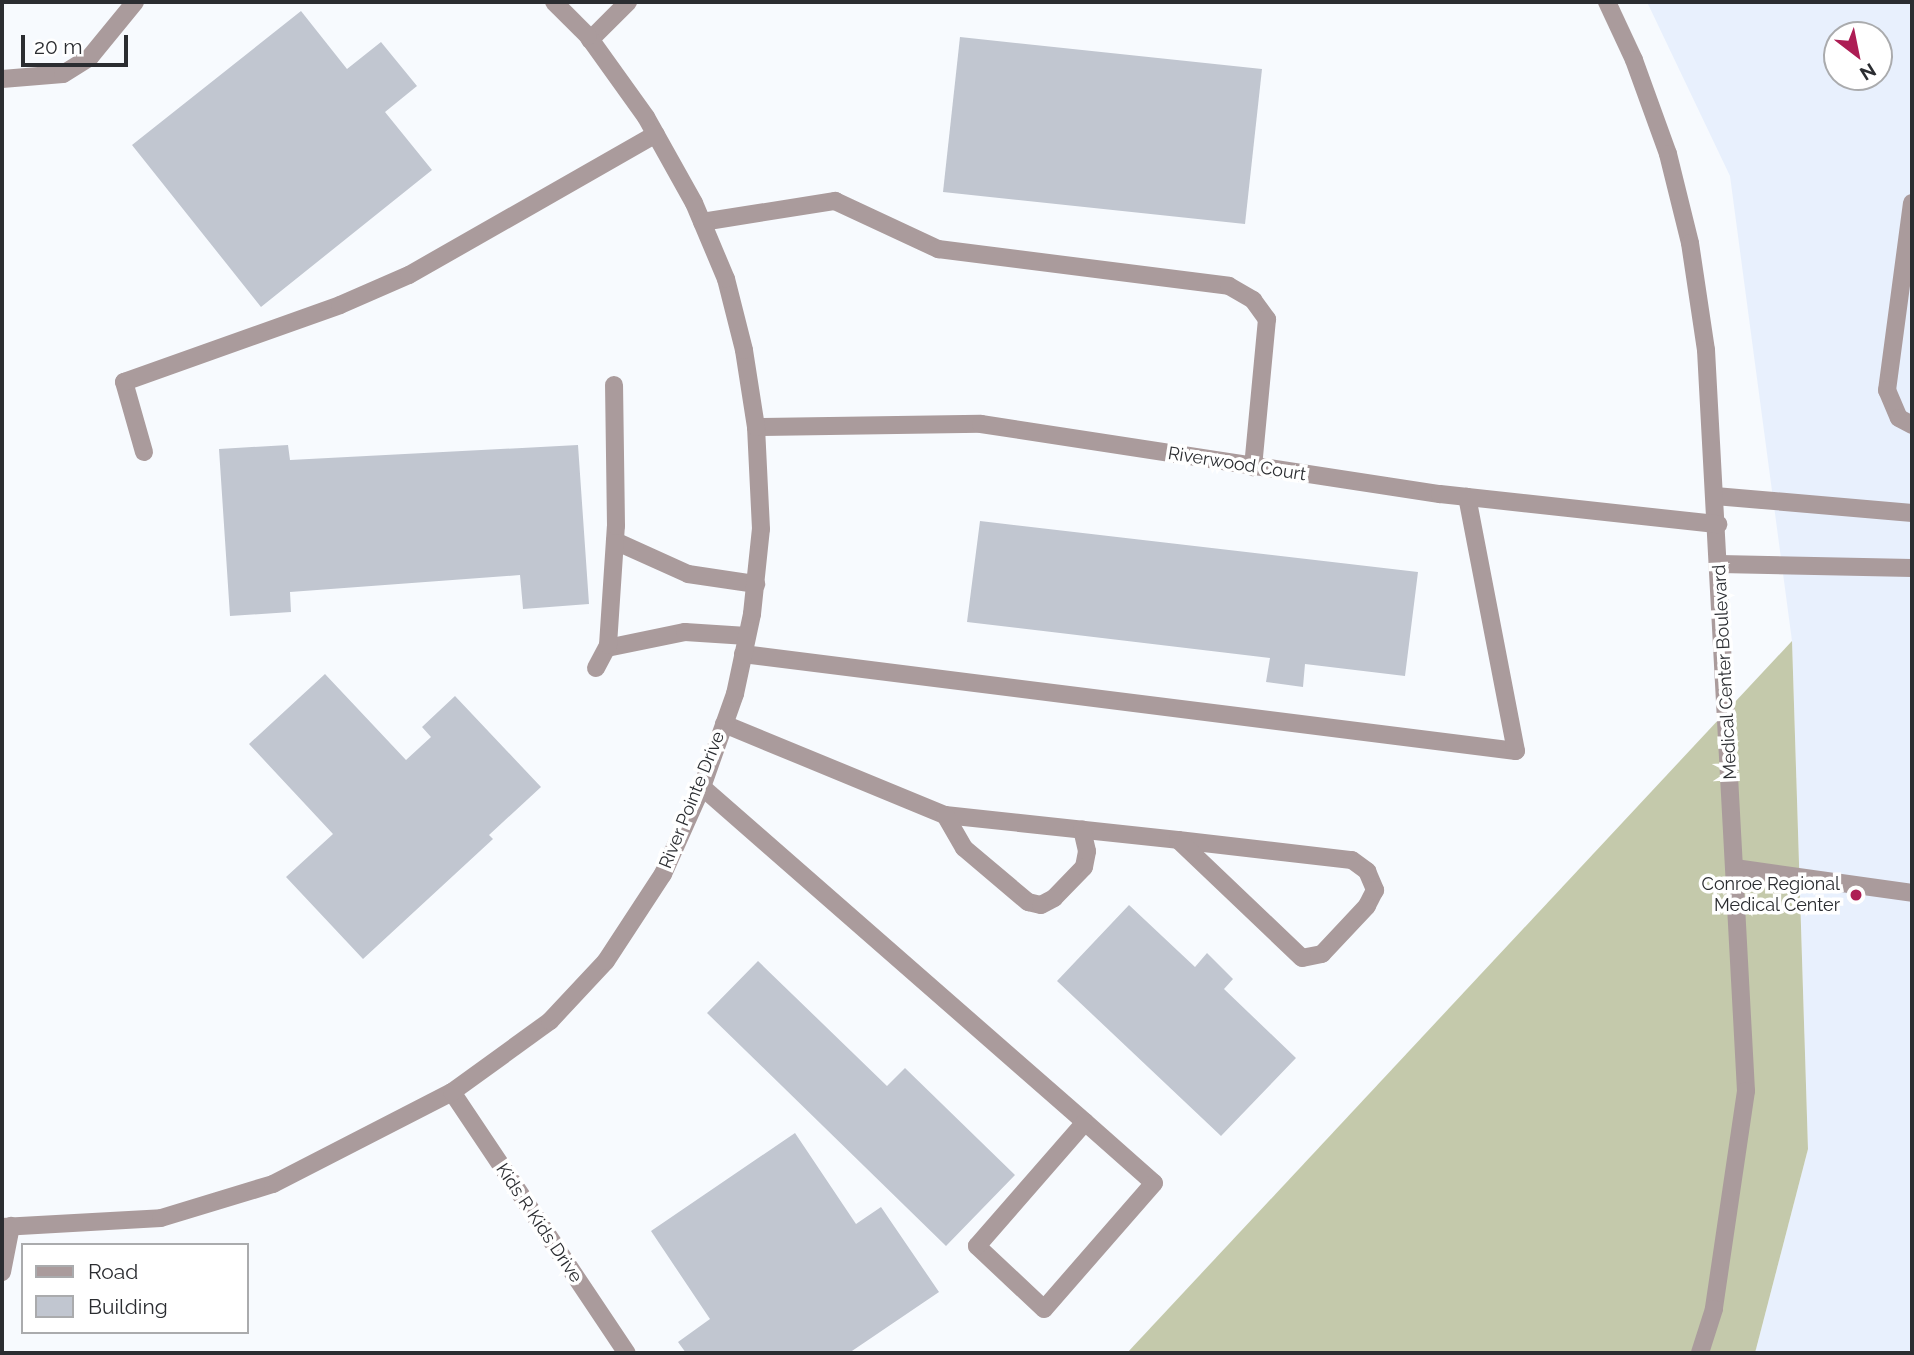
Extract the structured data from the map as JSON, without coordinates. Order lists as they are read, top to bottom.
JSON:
{
  "streets": {
    "street": [
      "Riverwood Court",
      "Medical Center Boulevard",
      "River Pointe Drive",
      "Kids R Kids Drive"
    ]
  },
  "crossings": [
    ["Riverwood Court", "Medical Center Boulevard"],
    ["Riverwood Court", "River Pointe Drive"],
    ["River Pointe Drive", "Kids R Kids Drive"]
  ],
  "places": ["Conroe Regional Medical Center"],
  "legend": ["Road", "Building"],
  "scale_bar": "20 m",
  "north": "bottom right"
}
